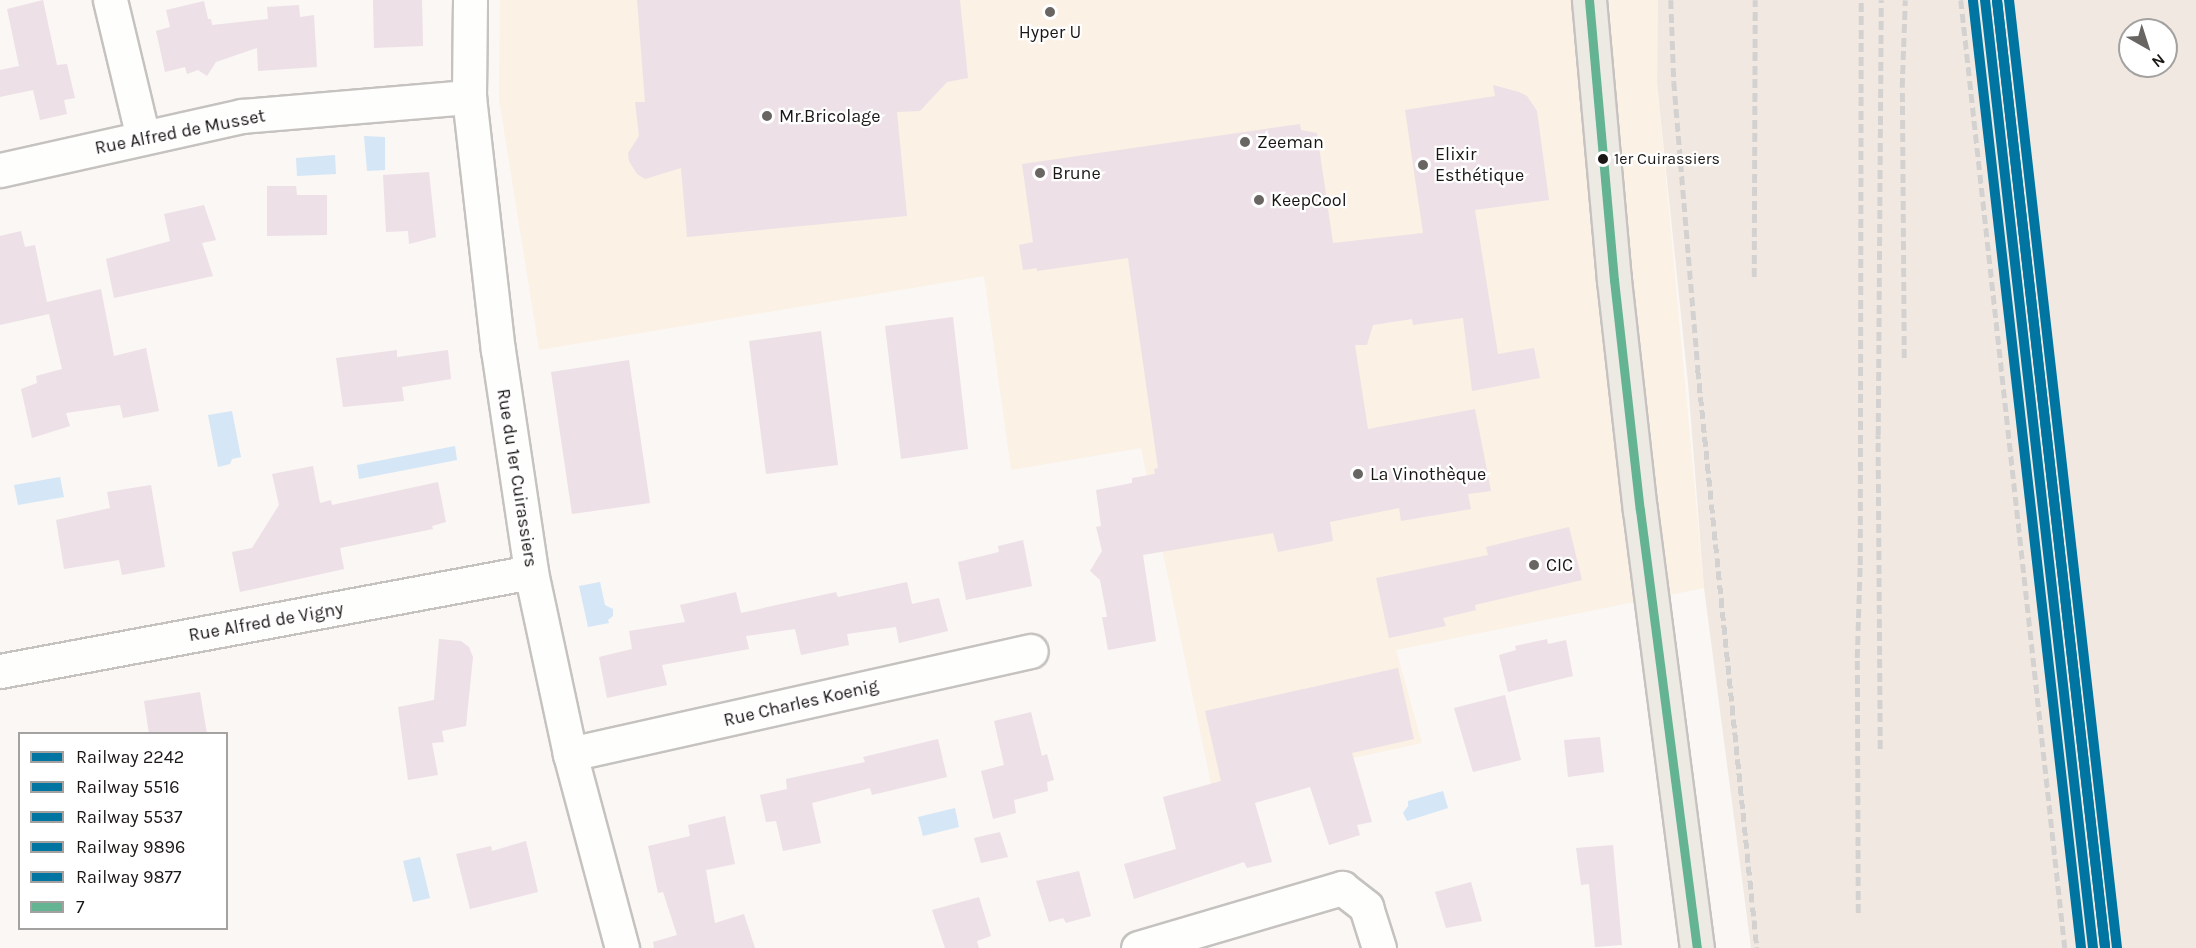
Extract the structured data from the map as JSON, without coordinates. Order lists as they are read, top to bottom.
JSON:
{
  "streets": {
    "street": [
      "Rue Alfred de Musset",
      "Rue du 1er Cuirassiers",
      "Rue Alfred de Vigny",
      "Rue Charles Koenig"
    ]
  },
  "crossings": [
    ["Rue Alfred de Musset", "Rue du 1er Cuirassiers"],
    ["Rue du 1er Cuirassiers", "Rue Alfred de Vigny"],
    ["Rue du 1er Cuirassiers", "Rue Charles Koenig"]
  ],
  "places": [
    "Hyper U",
    "Mr.Bricolage",
    "Zeeman",
    "1er Cuirassiers",
    "Elixir Esthétique",
    "Brune",
    "KeepCool",
    "La Vinothèque",
    "CIC"
  ],
  "lines": [
    "rail line 2242",
    "rail line 5537",
    "rail line 9896",
    "transit line 7",
    "rail line 5516",
    "rail line 9877"
  ],
  "legend": [
    "Railway 2242",
    "Railway 5516",
    "Railway 5537",
    "Railway 9896",
    "Railway 9877",
    "7"
  ],
  "north": "bottom right"
}
